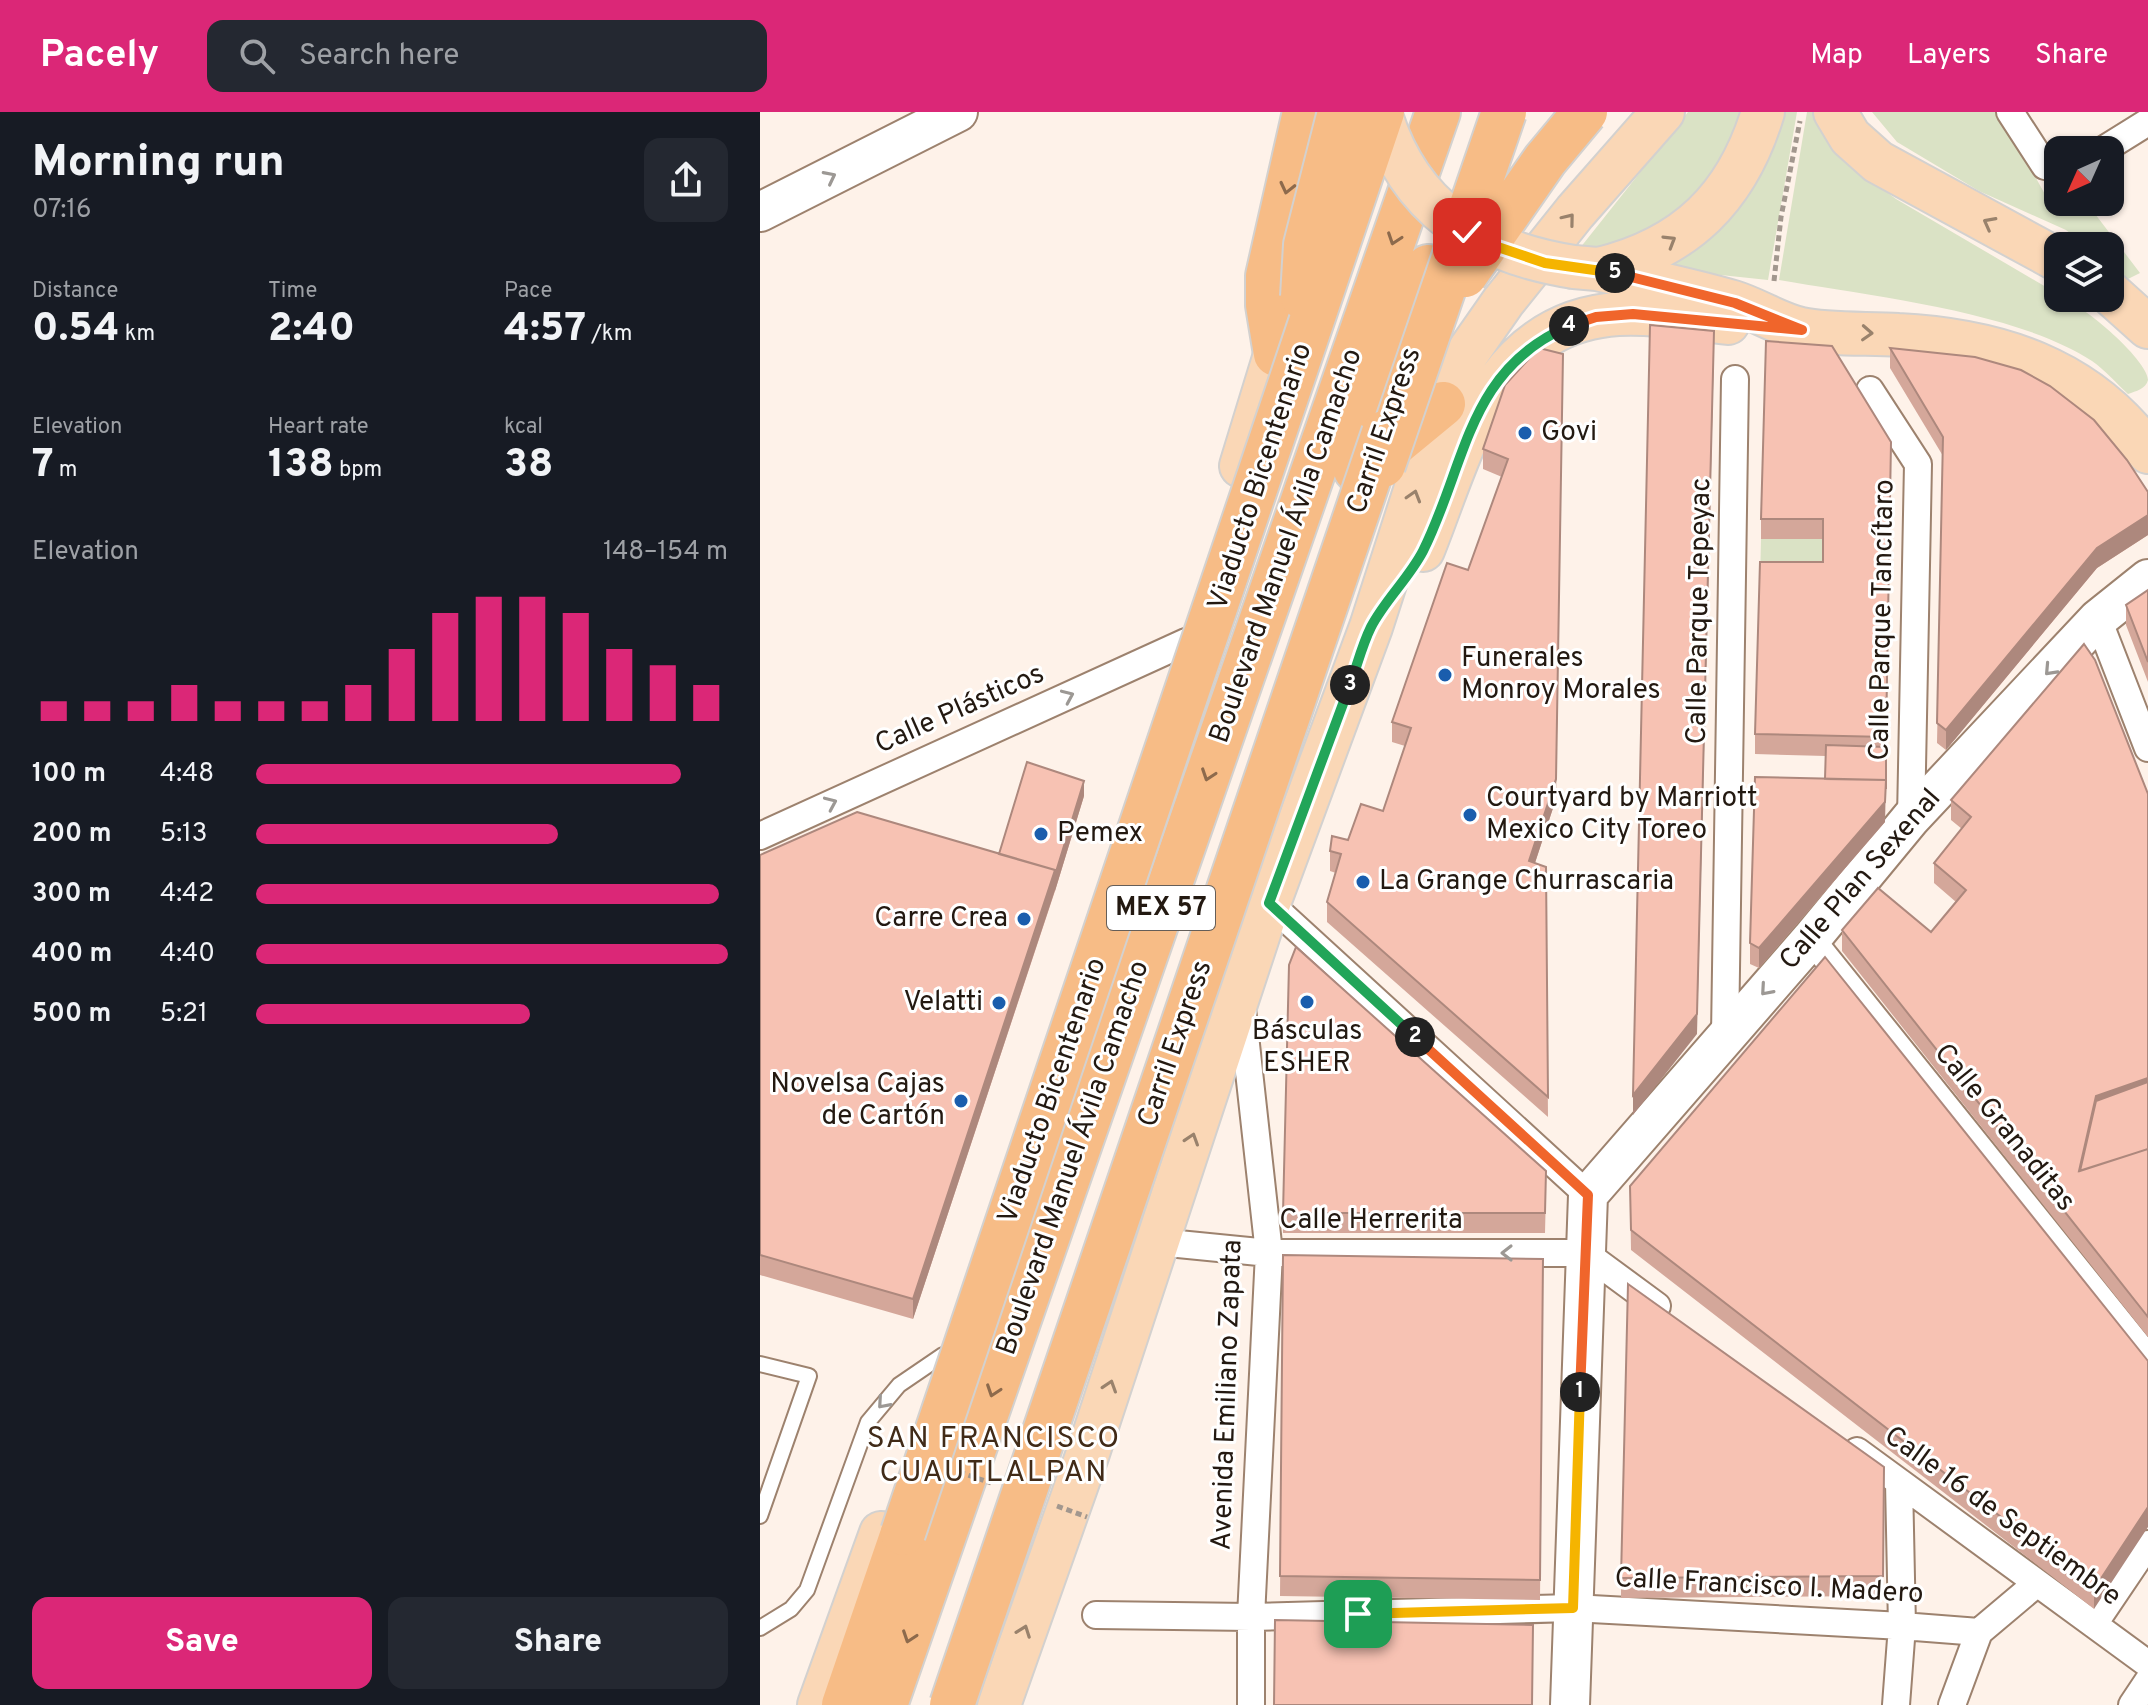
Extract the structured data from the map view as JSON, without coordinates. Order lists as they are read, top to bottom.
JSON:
{
  "streets": {
    "highway": [
      "Carril Express",
      "Viaducto Bicentenario",
      "Boulevard Manuel Ávila Camacho",
      "MEX 57"
    ],
    "main road": ["Calle Plan Sexenal"],
    "street": [
      "Calle Parque Tepeyac",
      "Calle Parque Tancítaro",
      "Calle Plásticos",
      "Calle Granaditas",
      "Calle Herrerita",
      "Avenida Emiliano Zapata",
      "Calle 16 de Septiembre",
      "Calle Francisco I. Madero"
    ]
  },
  "crossings": [
    ["Boulevard Manuel Ávila Camacho", "Calle Plásticos"],
    ["Calle Parque Tepeyac", "Calle Plan Sexenal"],
    ["Calle Parque Tancítaro", "Calle Plan Sexenal"],
    ["Calle Plan Sexenal", "Calle Granaditas"],
    ["Calle Herrerita", "Avenida Emiliano Zapata"],
    ["Avenida Emiliano Zapata", "Calle Francisco I. Madero"]
  ],
  "one_way": ["Calle Plásticos", "Calle Plan Sexenal", "Calle Herrerita"],
  "districts": ["SAN FRANCISCO CUAUTLALPAN"],
  "places": [
    "Govi",
    "Funerales Monroy Morales",
    "Courtyard by Marriott Mexico City Toreo",
    "Pemex",
    "La Grange Churrascaria",
    "Carre Crea",
    "Básculas ESHER",
    "Velatti",
    "Novelsa Cajas de Cartón"
  ],
  "north": "bottom left",
  "page": {
    "header": "Pacely",
    "search": "Search here",
    "nav": ["Map", "Layers", "Share"],
    "heading": ["Morning run", "07:16"],
    "stats": [
      ["Distance", "0.54 km"],
      ["Time", "2:40"],
      ["Pace", "4:57 /km"],
      ["Elevation", "7 m"],
      ["Heart rate", "138 bpm"],
      ["kcal", "38"]
    ],
    "pins": [
      "5",
      "4",
      "3",
      "2",
      "1"
    ],
    "chart": ["Elevation", "148–154 m"],
    "list": [
      {
        "name": "100 m",
        "note": "4:48"
      },
      {
        "name": "200 m",
        "note": "5:13"
      },
      {
        "name": "300 m",
        "note": "4:42"
      },
      {
        "name": "400 m",
        "note": "4:40"
      },
      {
        "name": "500 m",
        "note": "5:21"
      }
    ],
    "buttons": ["Save", "Share"]
  }
}
